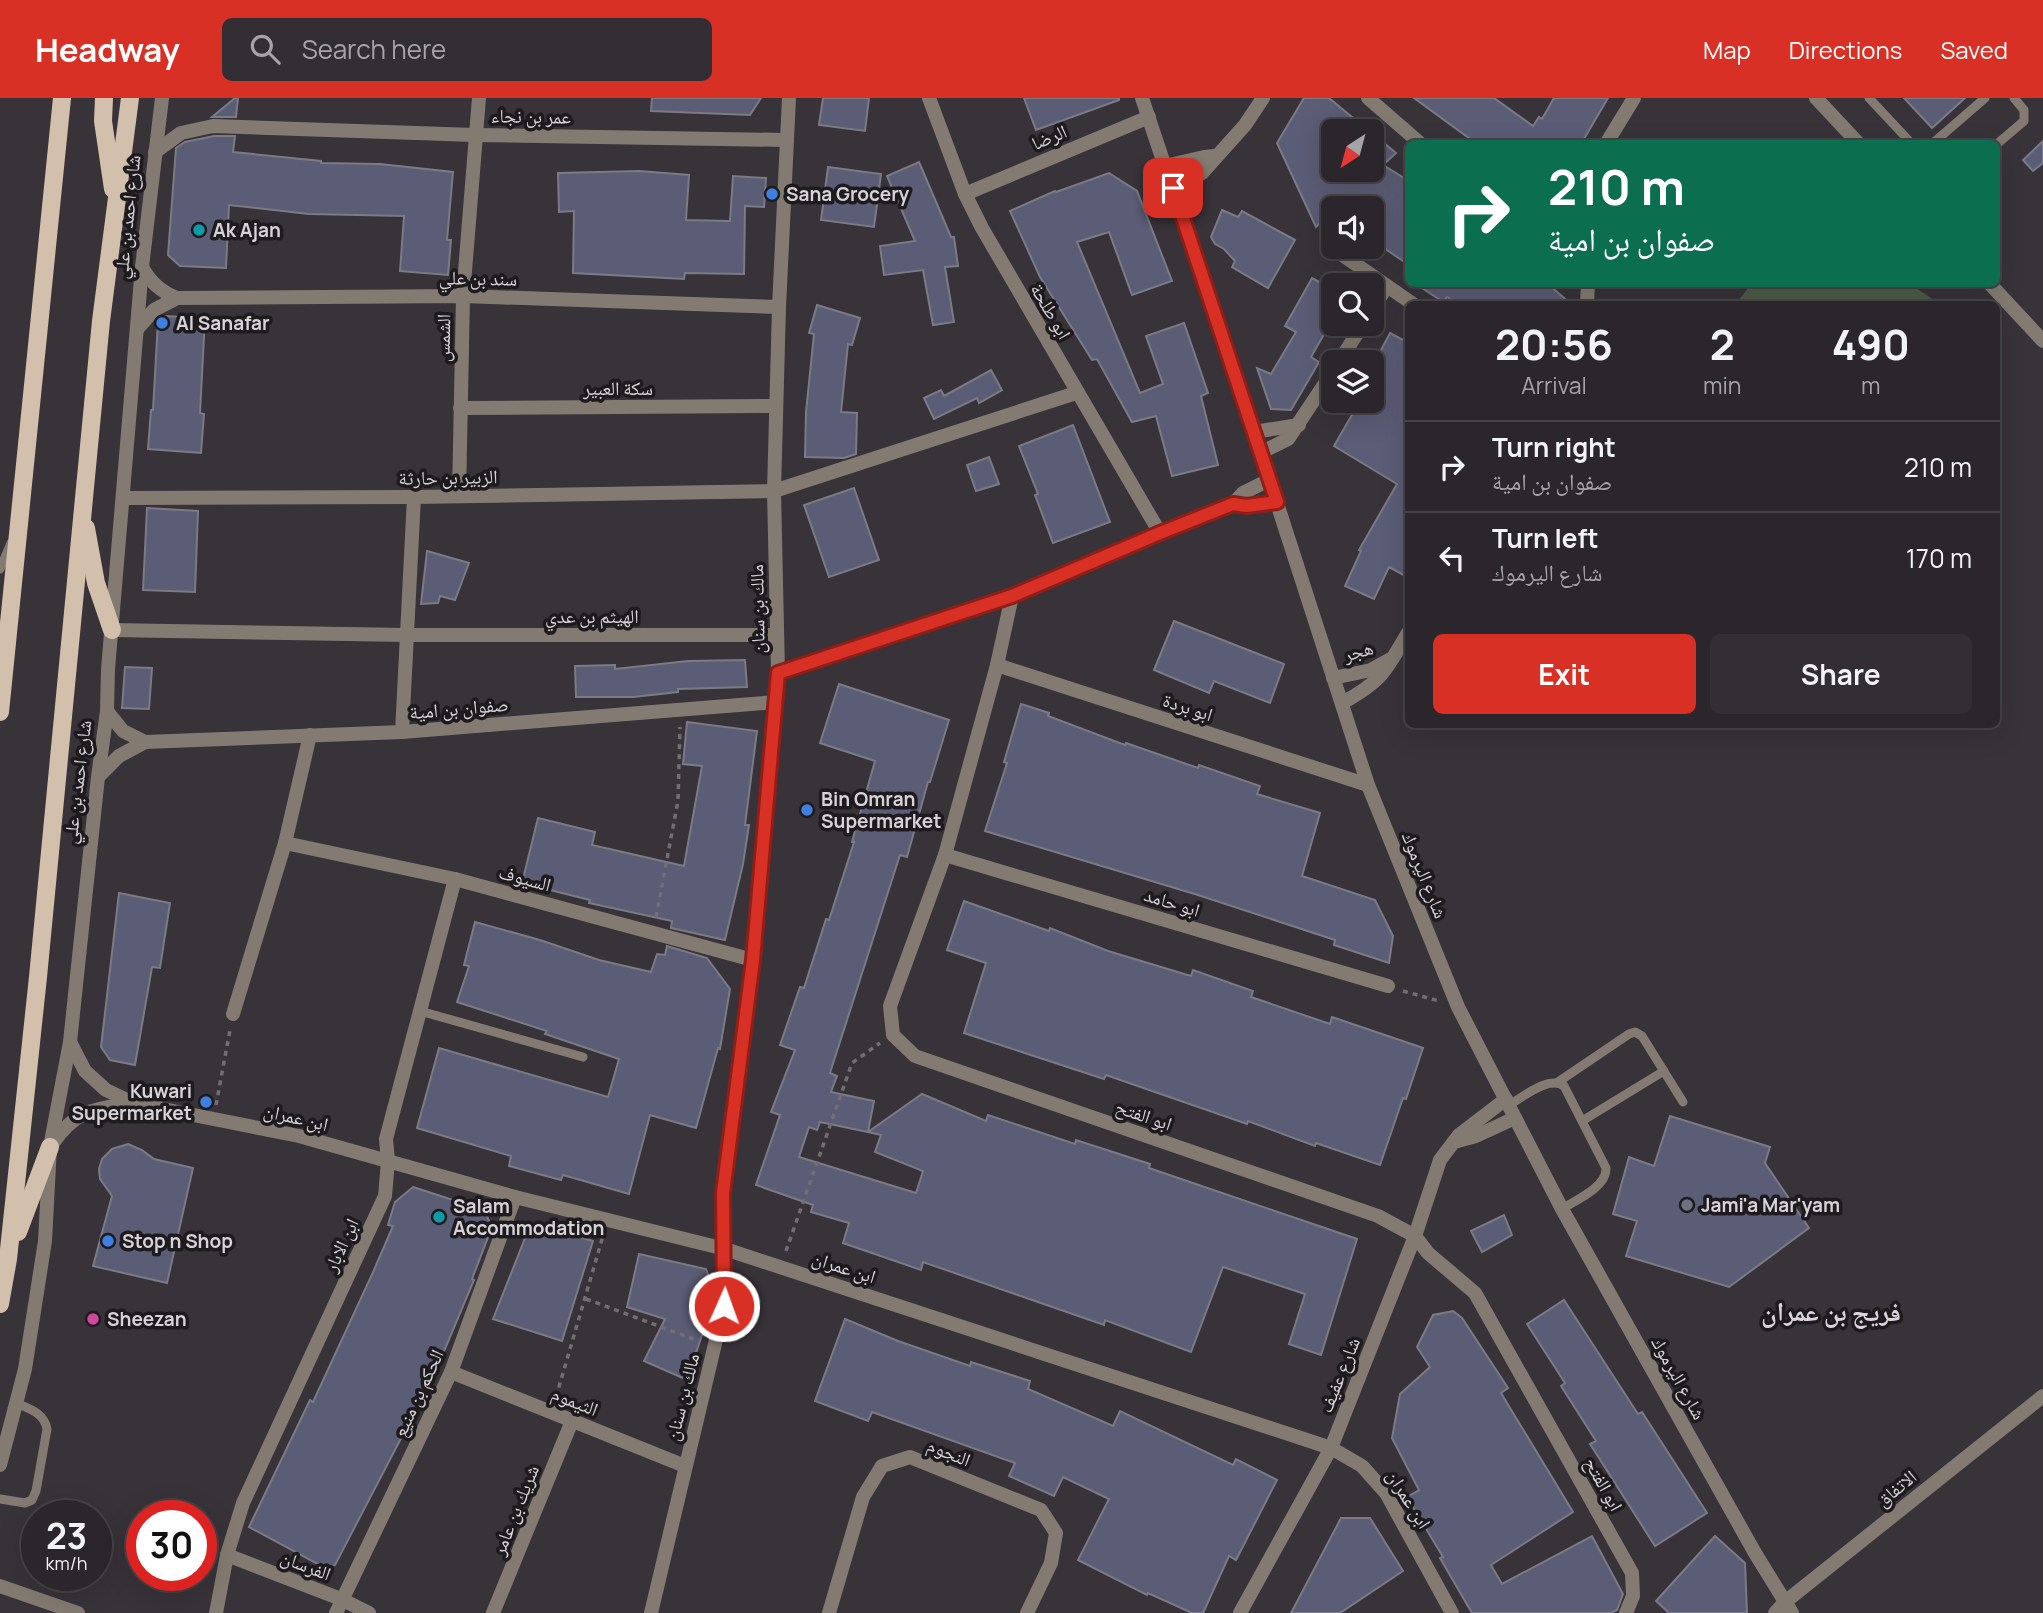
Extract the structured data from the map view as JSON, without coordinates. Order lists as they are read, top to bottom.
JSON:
{
  "streets": {
    "main road": ["شارع احمد بن علي"],
    "street": [
      "عمر بن نجاء",
      "الرضا",
      "سند بن علي",
      "ابو طلحة",
      "الشمس",
      "سكة العبير",
      "الزبير بن حارثة",
      "مالك بن سنان",
      "الهيثم بن عدي",
      "هجر",
      "ابو بردة",
      "صفوان بن امية",
      "شارع اليرموك",
      "السيوف",
      "ابو حامد",
      "ابو الفتح",
      "ابن عمران",
      "ابن الابار",
      "شارع عفيف",
      "الحكم بن منيع",
      "الثيموم",
      "النجوم",
      "الاتفاق",
      "شريك بن عامر",
      "الفرسان"
    ]
  },
  "crossings": [
    ["عمر بن نجاء", "شارع احمد بن علي"],
    ["عمر بن نجاء", "الشمس"],
    ["عمر بن نجاء", "مالك بن سنان"],
    ["الرضا", "ابو طلحة"],
    ["الرضا", "شارع اليرموك"],
    ["شارع احمد بن علي", "الزبير بن حارثة"],
    ["شارع احمد بن علي", "الهيثم بن عدي"],
    ["شارع احمد بن علي", "صفوان بن امية"],
    ["شارع احمد بن علي", "ابن عمران"],
    ["سند بن علي", "الشمس"],
    ["سند بن علي", "مالك بن سنان"],
    ["ابو طلحة", "الزبير بن حارثة"],
    ["الشمس", "سكة العبير"],
    ["الشمس", "الزبير بن حارثة"],
    ["سكة العبير", "مالك بن سنان"],
    ["الزبير بن حارثة", "مالك بن سنان"],
    ["مالك بن سنان", "الهيثم بن عدي"],
    ["مالك بن سنان", "صفوان بن امية"],
    ["مالك بن سنان", "السيوف"],
    ["مالك بن سنان", "ابن عمران"],
    ["مالك بن سنان", "الثيموم"],
    ["هجر", "شارع اليرموك"],
    ["ابو بردة", "شارع اليرموك"],
    ["شارع اليرموك", "شارع عفيف"],
    ["شارع اليرموك", "الاتفاق"],
    ["السيوف", "ابن الابار"],
    ["ابو الفتح", "شارع عفيف"],
    ["ابن عمران", "ابن الابار"],
    ["ابن عمران", "شارع عفيف"],
    ["ابن عمران", "الحكم بن منيع"],
    ["ابن الابار", "الفرسان"],
    ["الحكم بن منيع", "الثيموم"],
    ["الحكم بن منيع", "الفرسان"],
    ["الثيموم", "شريك بن عامر"]
  ],
  "districts": ["فريج بن عمران"],
  "places": [
    "Sana Grocery",
    "Ak Ajan",
    "Al Sanafar",
    "Bin Omran Supermarket",
    "Kuwari Supermarket",
    "Jami'a Mar'yam",
    "Salam Accommodation",
    "Stop n Shop",
    "Sheezan"
  ],
  "north": "bottom left",
  "page": {
    "header": "Headway",
    "search": "Search here",
    "nav": ["Map", "Directions", "Saved"],
    "turn": ["210 m", "صفوان بن امية"],
    "eta": [
      "20:56",
      "Arrival",
      "2",
      "min",
      "490",
      "m"
    ],
    "list": [
      {
        "name": "Turn right",
        "note": "صفوان بن امية",
        "value": "210 m"
      },
      {
        "name": "Turn left",
        "note": "شارع اليرموك",
        "value": "170 m"
      }
    ],
    "buttons": ["Exit", "Share"],
    "speed": "23 km/h",
    "limit": "30"
  }
}
